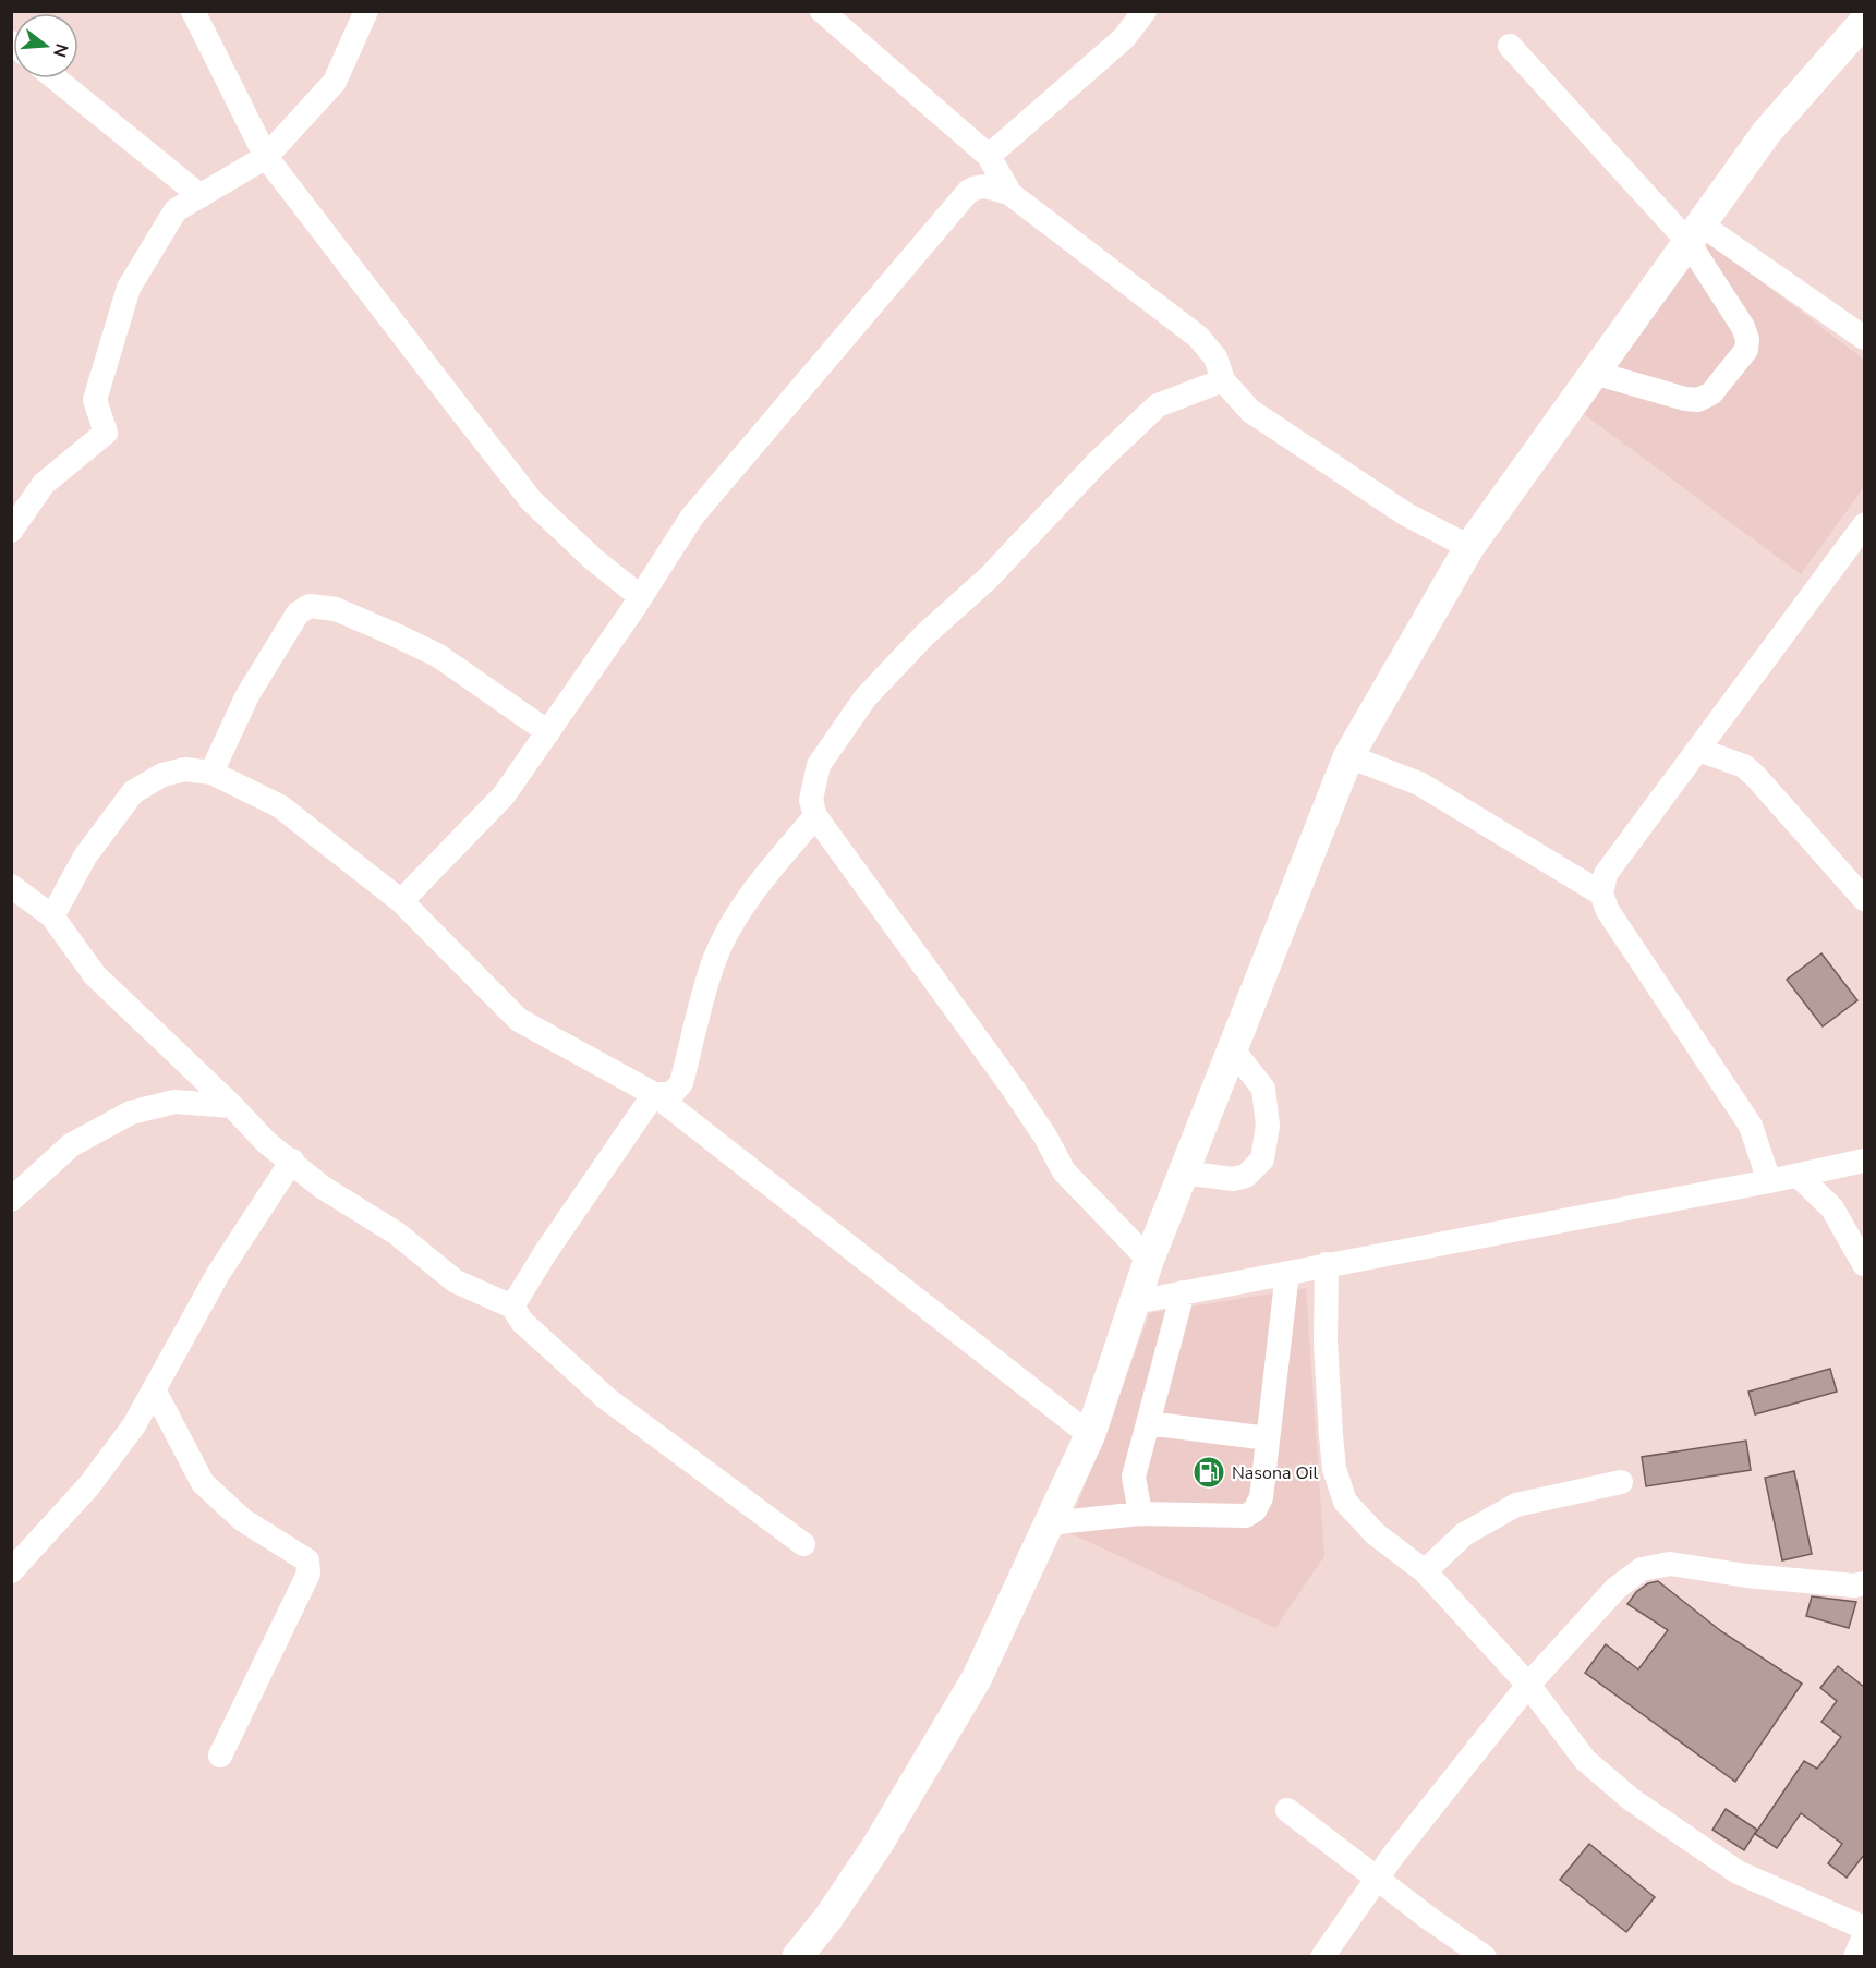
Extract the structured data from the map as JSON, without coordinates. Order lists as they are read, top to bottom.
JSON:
{
  "places": {
    "fuel station": ["Nasona Oil"]
  },
  "north": "right"
}
